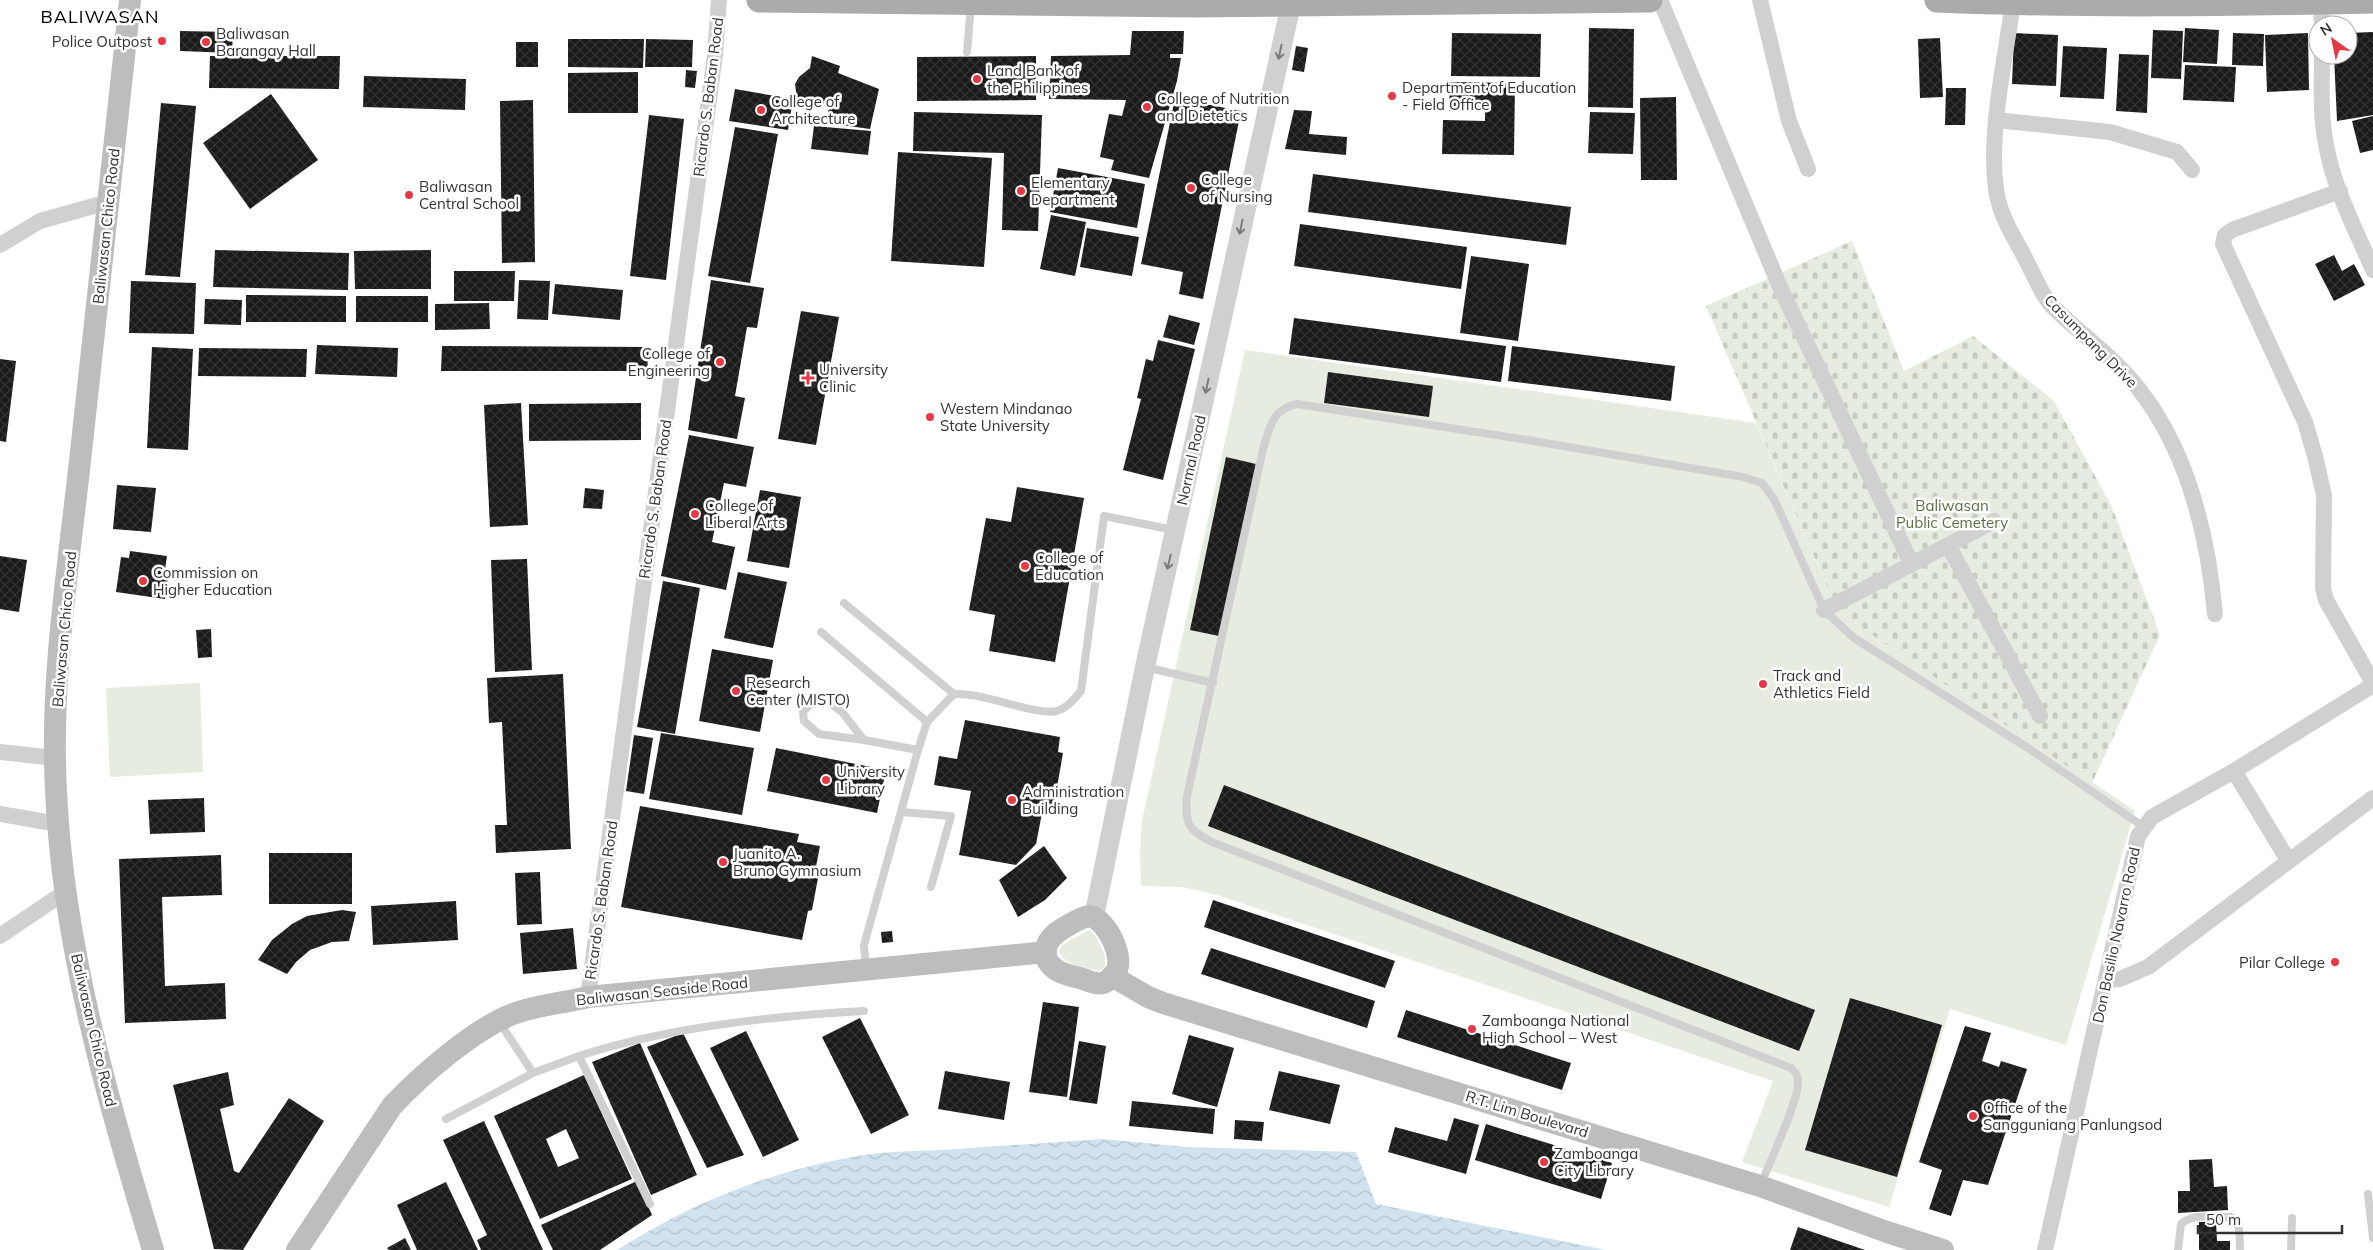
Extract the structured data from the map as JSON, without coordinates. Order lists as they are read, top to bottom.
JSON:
{
  "streets": {
    "main road": ["Baliwasan Chico Road", "Baliwasan Seaside Road", "R.T. Lim Boulevard"],
    "street": [
      "Ricardo S. Baban Road",
      "Casumpang Drive",
      "Normal Road",
      "Don Basilio Navarro Road"
    ]
  },
  "crossings": [
    ["Ricardo S. Baban Road", "Baliwasan Seaside Road"],
    ["Normal Road", "Baliwasan Seaside Road"],
    ["Normal Road", "R.T. Lim Boulevard"],
    ["Baliwasan Seaside Road", "R.T. Lim Boulevard"]
  ],
  "one_way": ["Normal Road"],
  "districts": ["BALIWASAN"],
  "parks": ["Baliwasan Public Cemetery"],
  "places": {
    "other": [
      "Police Outpost",
      "Baliwasan Barangay Hall",
      "Land Bank of the Philippines",
      "Department of Education - Field Office",
      "College of Nutrition and Dietetics",
      "College of Architecture",
      "College of Nursing",
      "Elementary Department",
      "Baliwasan Central School",
      "College of Engineering",
      "Western Mindanao State University",
      "College of Liberal Arts",
      "College of Education",
      "Commission on Higher Education",
      "Track and Athletics Field",
      "Research Center (MISTO)",
      "University Library",
      "Administration Building",
      "Juanito A. Bruno Gymnasium",
      "Pilar College",
      "Zamboanga National High School – West",
      "Office of the Sangguniang Panlungsod",
      "Zamboanga City Library"
    ],
    "health": ["University Clinic"]
  },
  "scale_bar": "50 m",
  "north": "top left"
}
